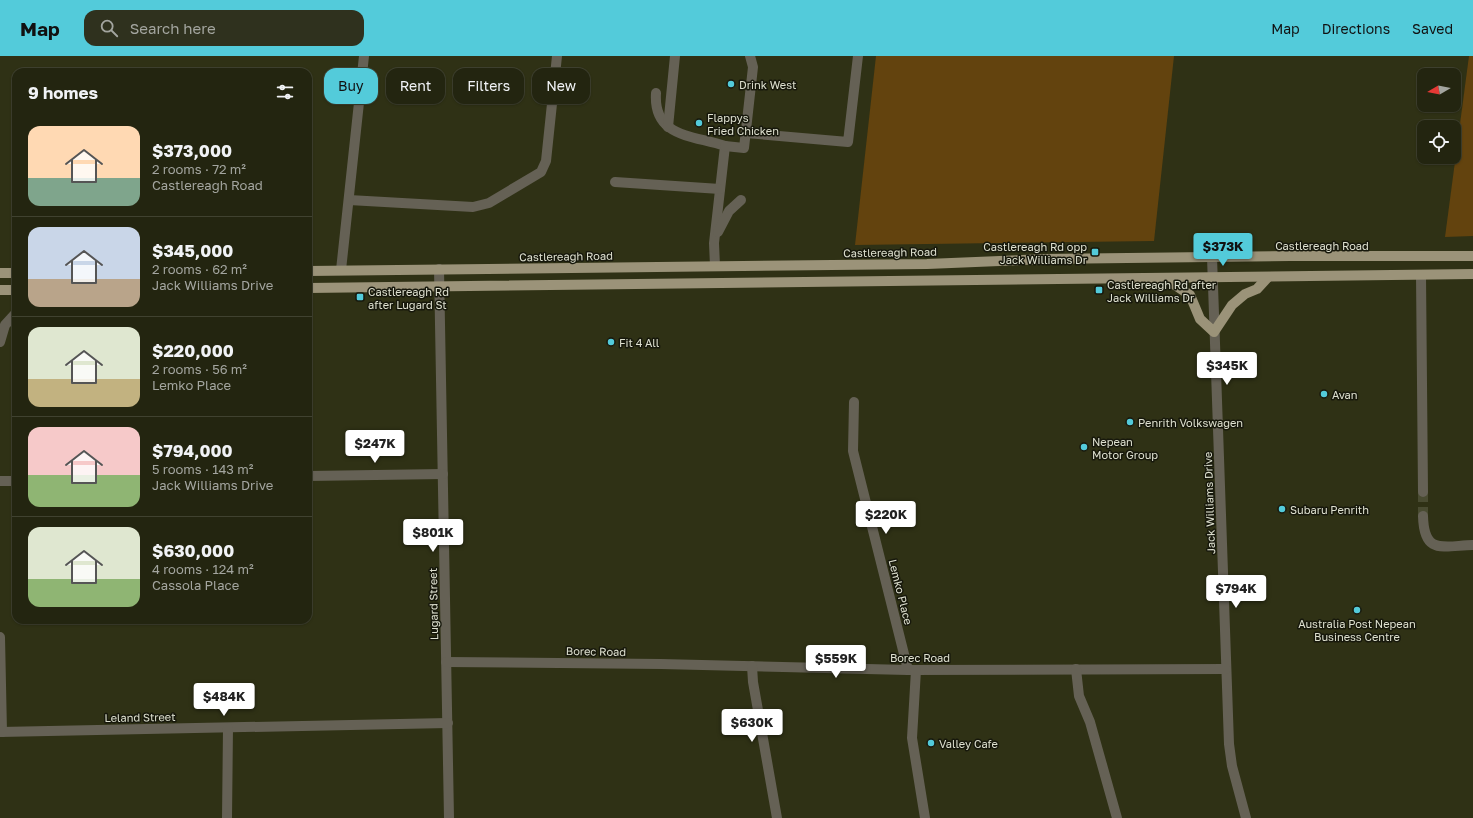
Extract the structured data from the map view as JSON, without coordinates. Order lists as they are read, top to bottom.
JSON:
{
  "streets": {
    "main road": ["Castlereagh Road"],
    "street": [
      "Jack Williams Drive",
      "Lemko Place",
      "Lugard Street",
      "Borec Road",
      "Leland Street"
    ]
  },
  "crossings": [
    ["Castlereagh Road", "Jack Williams Drive"],
    ["Castlereagh Road", "Lugard Street"],
    ["Jack Williams Drive", "Borec Road"],
    ["Lemko Place", "Borec Road"],
    ["Lugard Street", "Borec Road"],
    ["Lugard Street", "Leland Street"]
  ],
  "places": {
    "other": [
      "Drink West",
      "Flappys Fried Chicken",
      "Fit 4 All",
      "Avan",
      "Penrith Volkswagen",
      "Nepean Motor Group",
      "Subaru Penrith",
      "Australia Post Nepean Business Centre",
      "Valley Cafe"
    ],
    "transit": ["Castlereagh Rd opp Jack Williams Dr", "Castlereagh Rd after Jack Williams Dr", "Castlereagh Rd after Lugard St"]
  },
  "north": "left",
  "page": {
    "header": "Map",
    "search": "Search here",
    "nav": ["Map", "Directions", "Saved"],
    "chip": [
      "Buy",
      "Rent",
      "Filters",
      "New"
    ],
    "heading": "9 homes",
    "list": [
      {
        "name": "$373,000",
        "note": "2 rooms · 72 m² · Castlereagh Road"
      },
      {
        "name": "$345,000",
        "note": "2 rooms · 62 m² · Jack Williams Drive"
      },
      {
        "name": "$220,000",
        "note": "2 rooms · 56 m² · Lemko Place"
      },
      {
        "name": "$794,000",
        "note": "5 rooms · 143 m² · Jack Williams Drive"
      },
      {
        "name": "$630,000",
        "note": "4 rooms · 124 m² · Cassola Place"
      }
    ],
    "price": [
      "$373K",
      "$345K",
      "$247K",
      "$220K",
      "$801K",
      "$794K",
      "$559K",
      "$484K",
      "$630K"
    ]
  }
}
